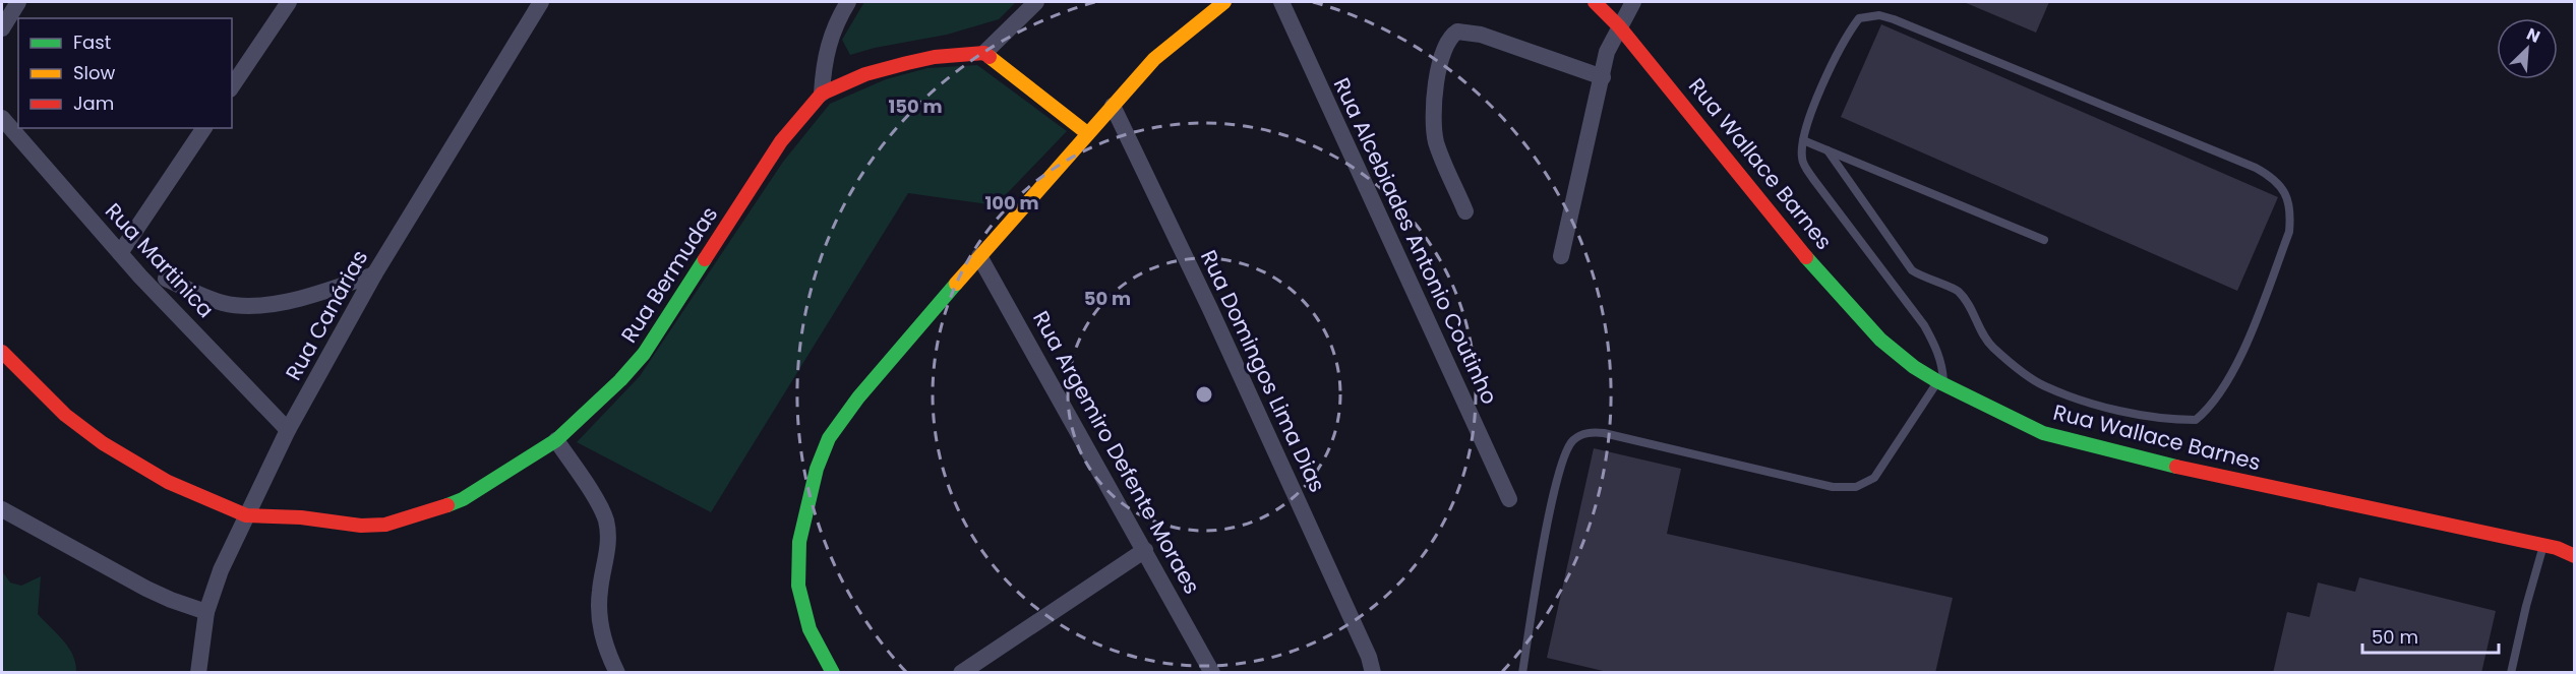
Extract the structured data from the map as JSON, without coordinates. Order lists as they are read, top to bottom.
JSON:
{
  "streets": {
    "street": [
      "Rua Wallace Barnes",
      "Rua Alcebiades Antonio Coutinho",
      "Rua Martinica",
      "Rua Bermudas",
      "Rua Canárias",
      "Rua Domingos Lima Dias",
      "Rua Argemiro Defente Moraes"
    ]
  },
  "crossings": [
    ["Rua Martinica", "Rua Canárias"],
    ["Rua Bermudas", "Rua Canárias"]
  ],
  "legend": ["Fast", "Slow", "Jam"],
  "scale_bar": "50 m",
  "north": "top right",
  "rings": ["150 m", "100 m", "50 m"]
}
